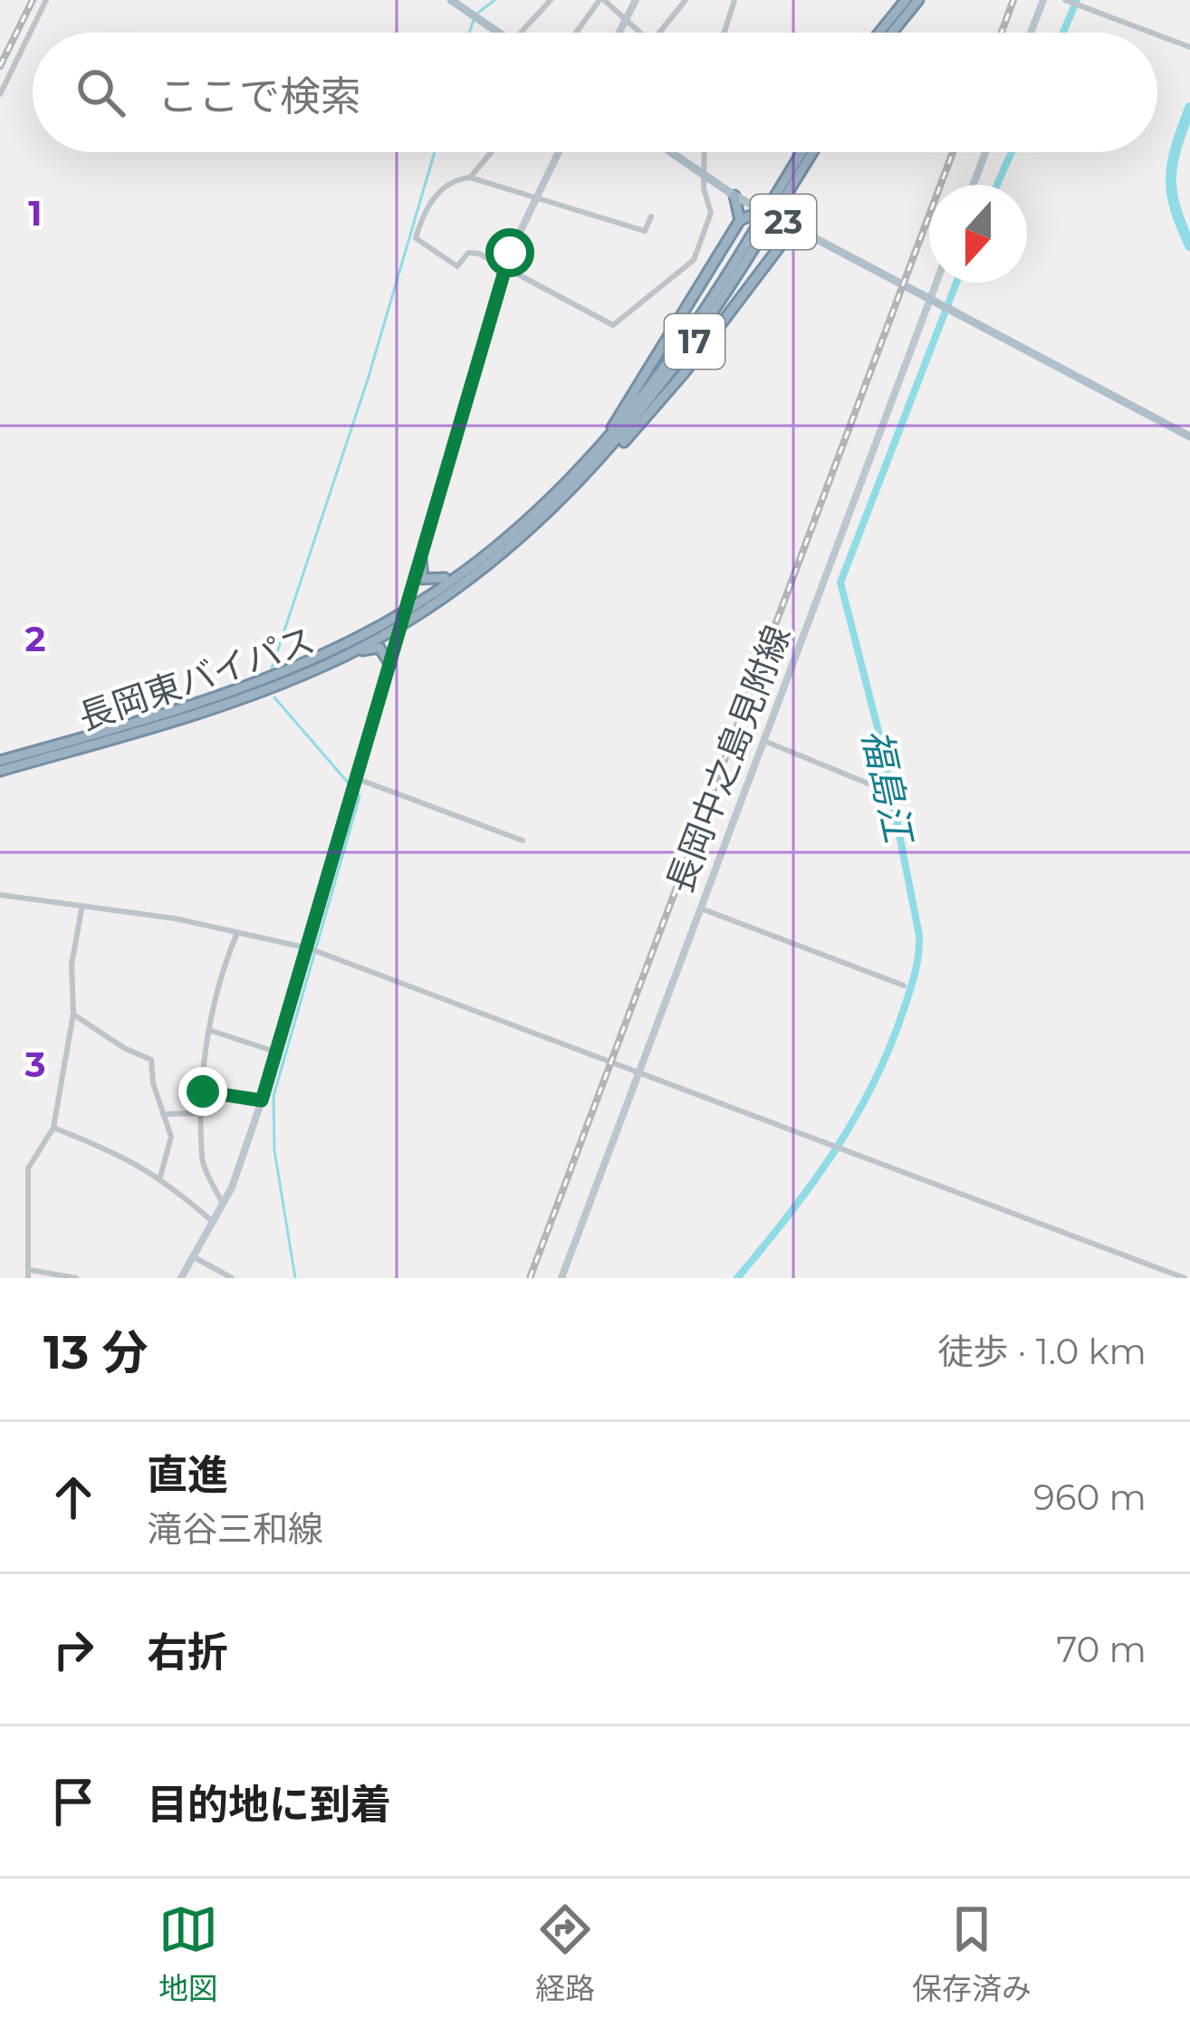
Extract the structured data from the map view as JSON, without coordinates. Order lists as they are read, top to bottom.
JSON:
{
  "streets": {
    "highway": ["17", "長岡東バイパス"],
    "main road": ["23", "長岡中之島見附線"]
  },
  "crossings": [
    ["23", "長岡中之島見附線"],
    ["17", "長岡東バイパス"]
  ],
  "water": ["福島江"],
  "north": "bottom",
  "page": {
    "search": "ここで検索",
    "heading": ["13 分", "徒歩 · 1.0 km"],
    "list": [
      ["直進", "滝谷三和線", "960 m"],
      ["右折", "70 m"],
      "目的地に到着"
    ],
    "nav": ["地図", "経路", "保存済み"]
  },
  "grid": {
    "rows": ["1", "2", "3"]
  }
}
